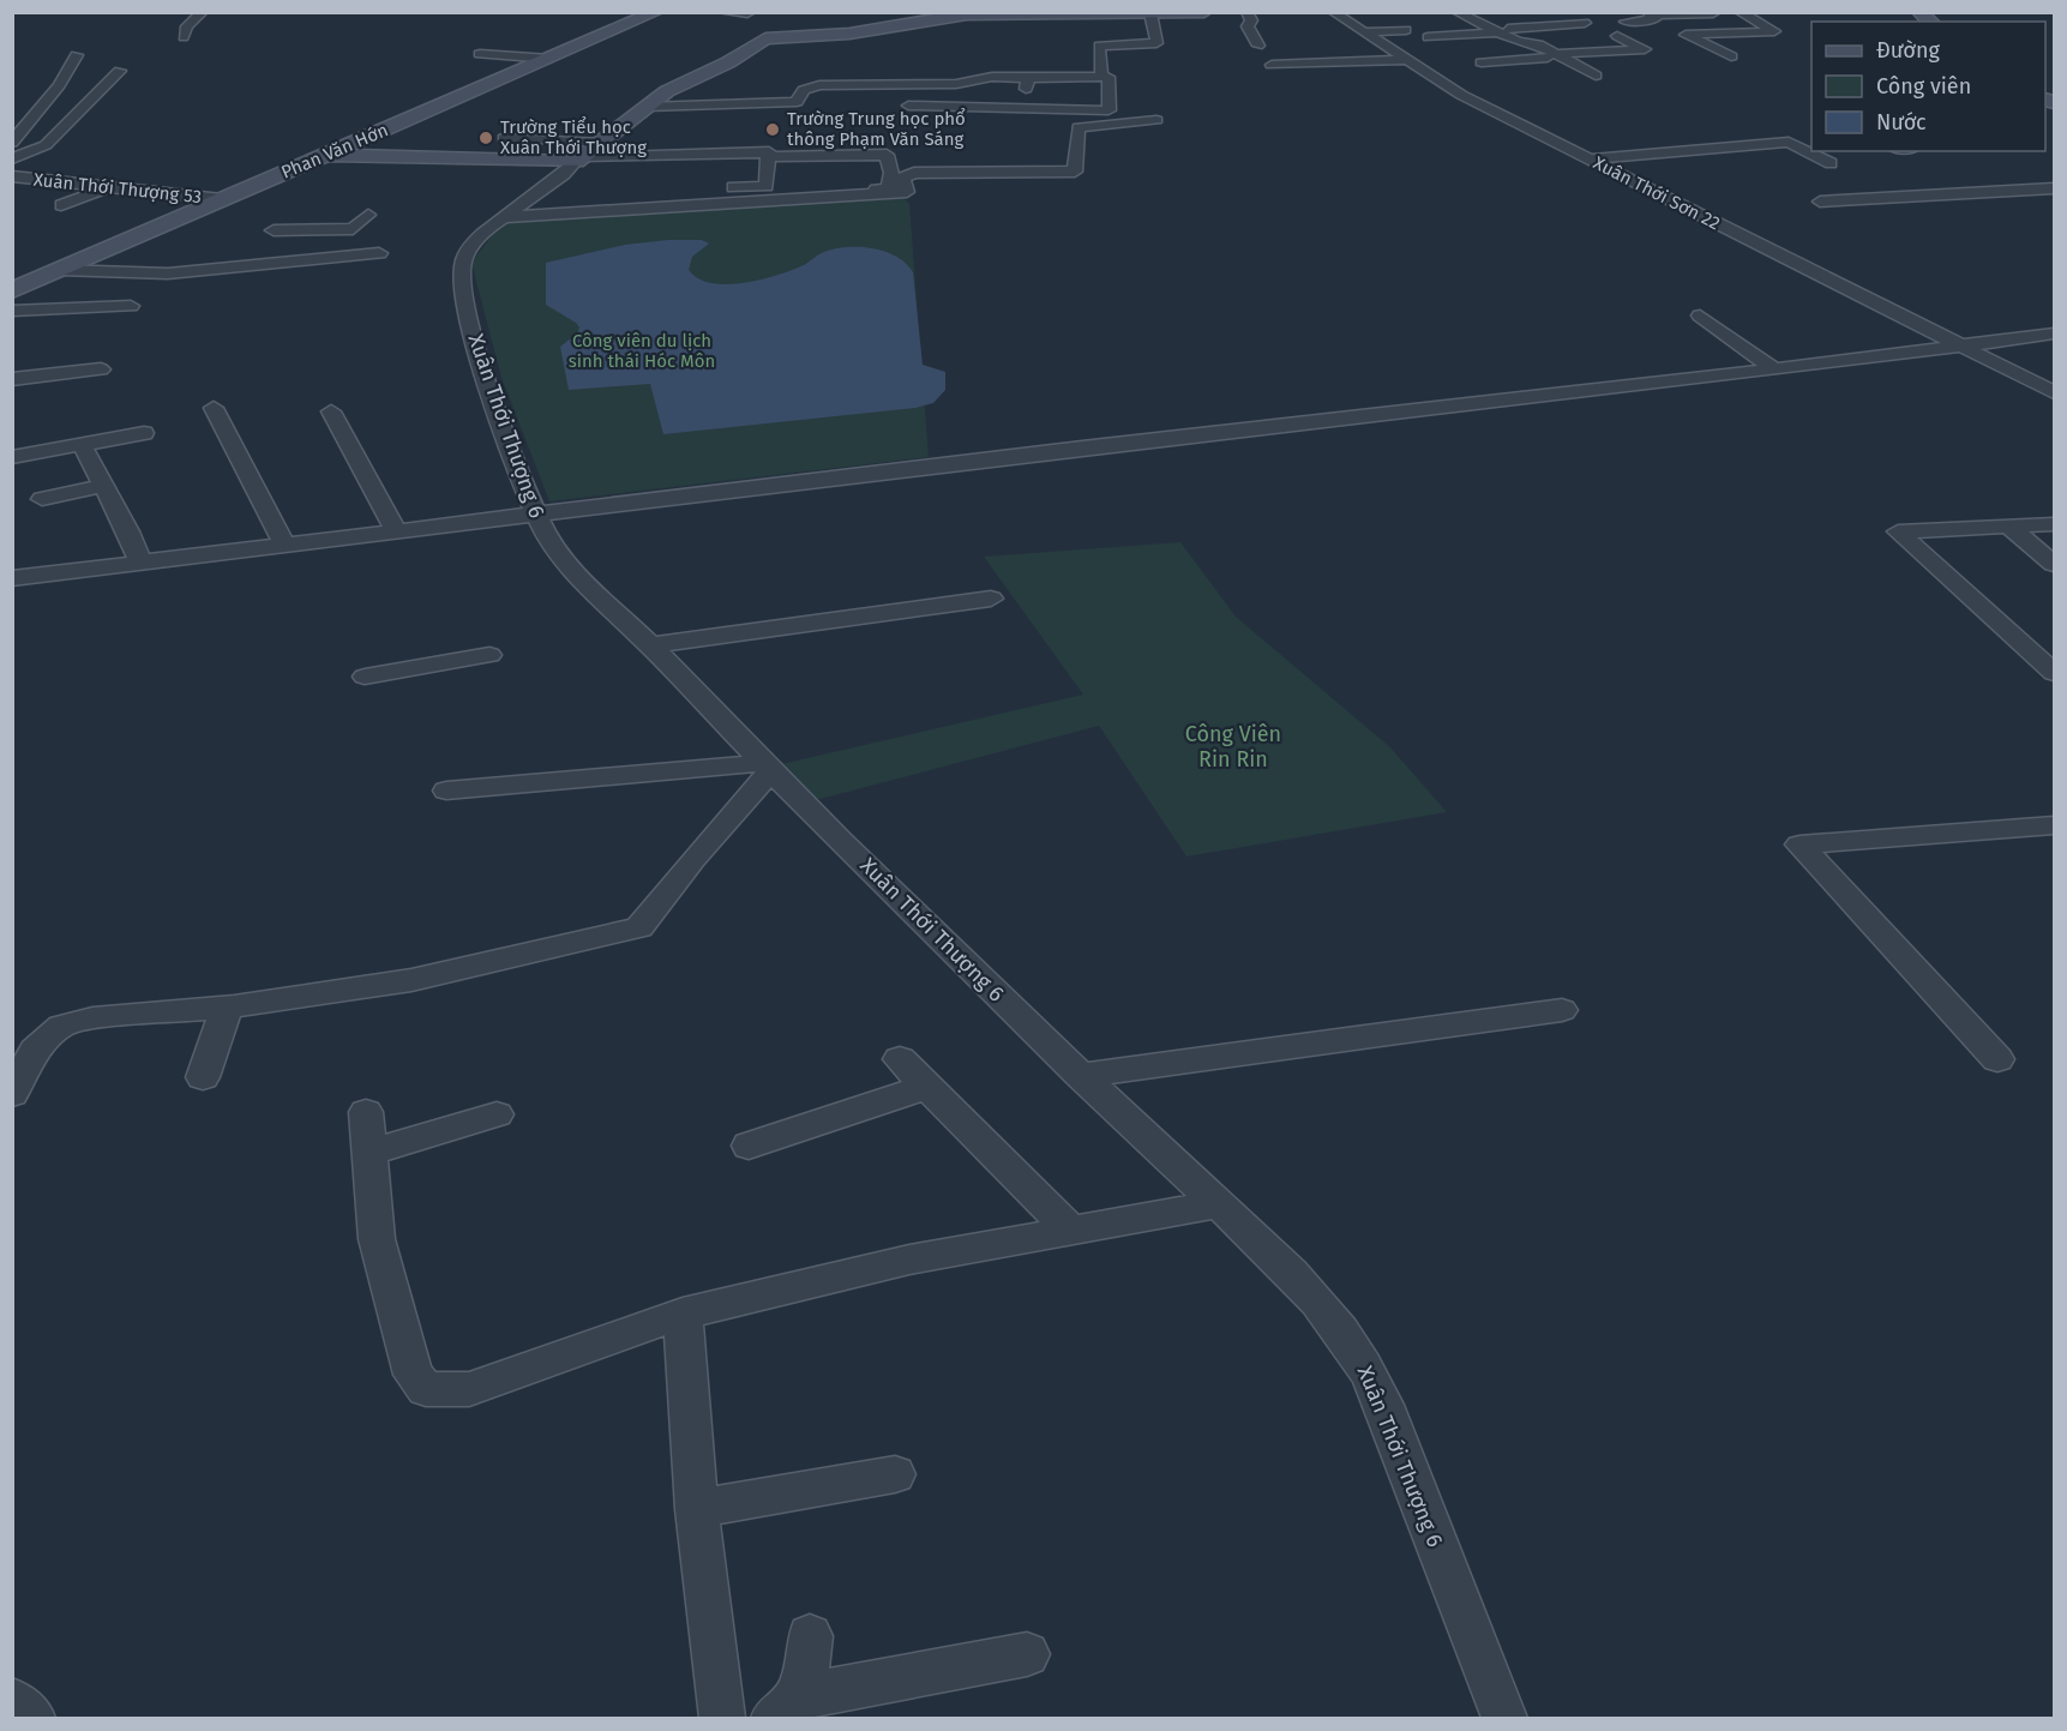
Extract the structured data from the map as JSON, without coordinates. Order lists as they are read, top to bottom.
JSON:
{
  "streets": {
    "street": [
      "Phan Văn Hớn",
      "Xuân Thới Thượng 53",
      "Xuân Thới Sơn 22",
      "Xuân Thới Thượng 6"
    ]
  },
  "crossings": [
    ["Phan Văn Hớn", "Xuân Thới Thượng 53"]
  ],
  "parks": ["Công viên du lịch sinh thái Hóc Môn", "Công Viên Rin Rin"],
  "places": ["Trường Trung học phổ thông Phạm Văn Sáng", "Trường Tiểu học Xuân Thới Thượng"],
  "legend": ["Đường", "Công viên", "Nước"]
}
